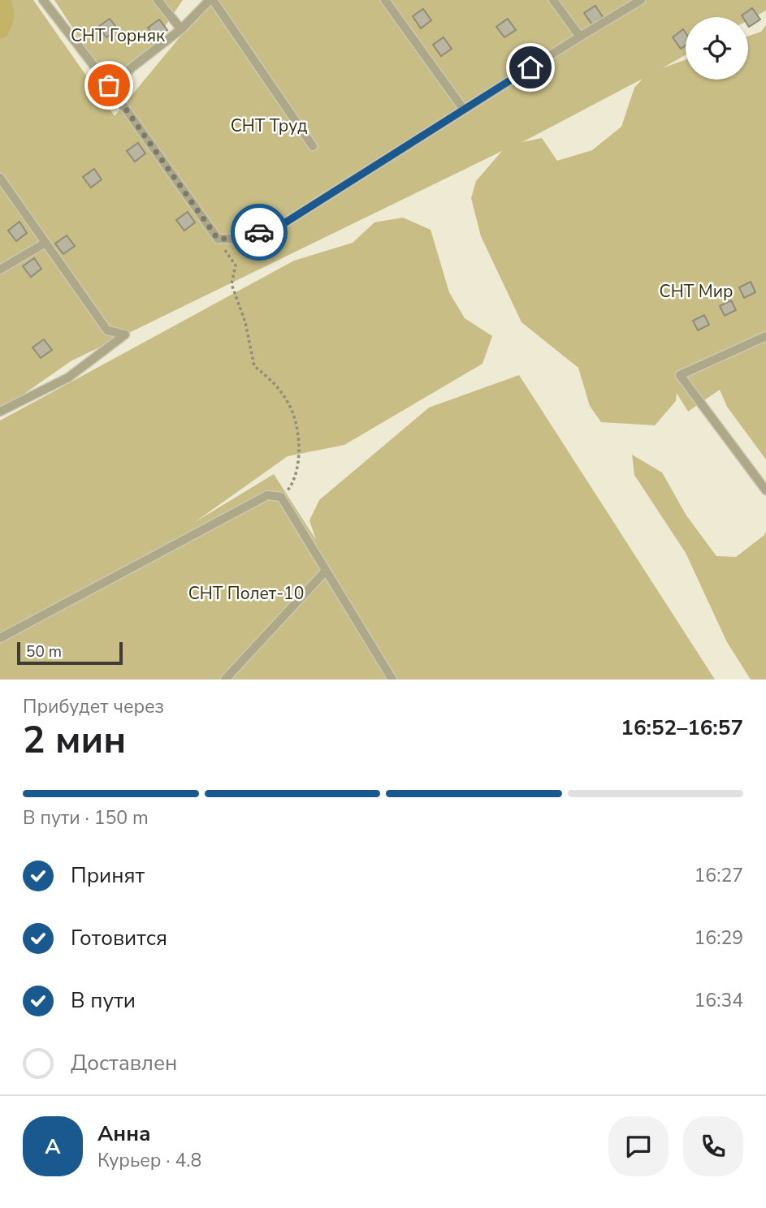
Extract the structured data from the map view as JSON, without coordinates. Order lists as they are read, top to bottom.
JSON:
{
  "parks": [
    "СНТ Горняк",
    "СНТ Труд",
    "СНТ Мир",
    "СНТ Полет-10"
  ],
  "scale_bar": "50 m",
  "page": {
    "scale": "50 m",
    "heading": ["2 мин", "Прибудет через", "16:52–16:57"],
    "panel": ["Анна", "Курьер · 4.8"],
    "bar": "В пути · 150 m",
    "list": [
      ["Принят", "16:27"],
      ["Готовится", "16:29"],
      ["В пути", "16:34"],
      "Доставлен"
    ],
    "round": "А"
  }
}
